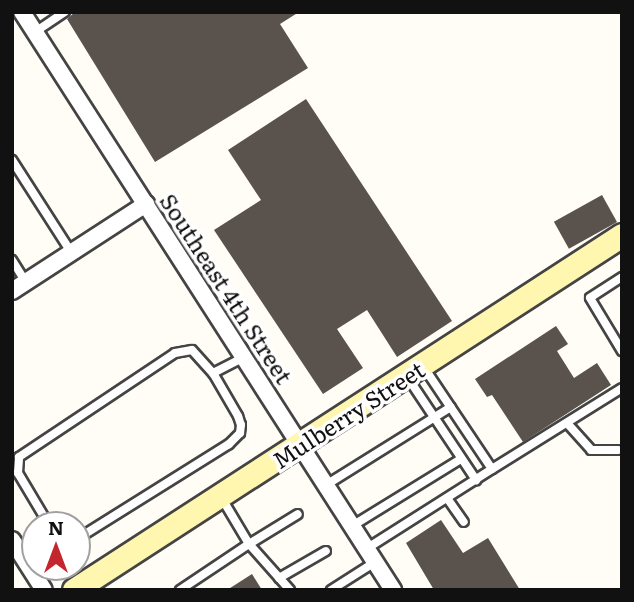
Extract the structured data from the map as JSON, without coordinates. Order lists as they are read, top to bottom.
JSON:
{
  "streets": {
    "street": ["Southeast 4th Street", "Mulberry Street"]
  },
  "crossings": [
    ["Southeast 4th Street", "Mulberry Street"]
  ],
  "north": "top"
}
